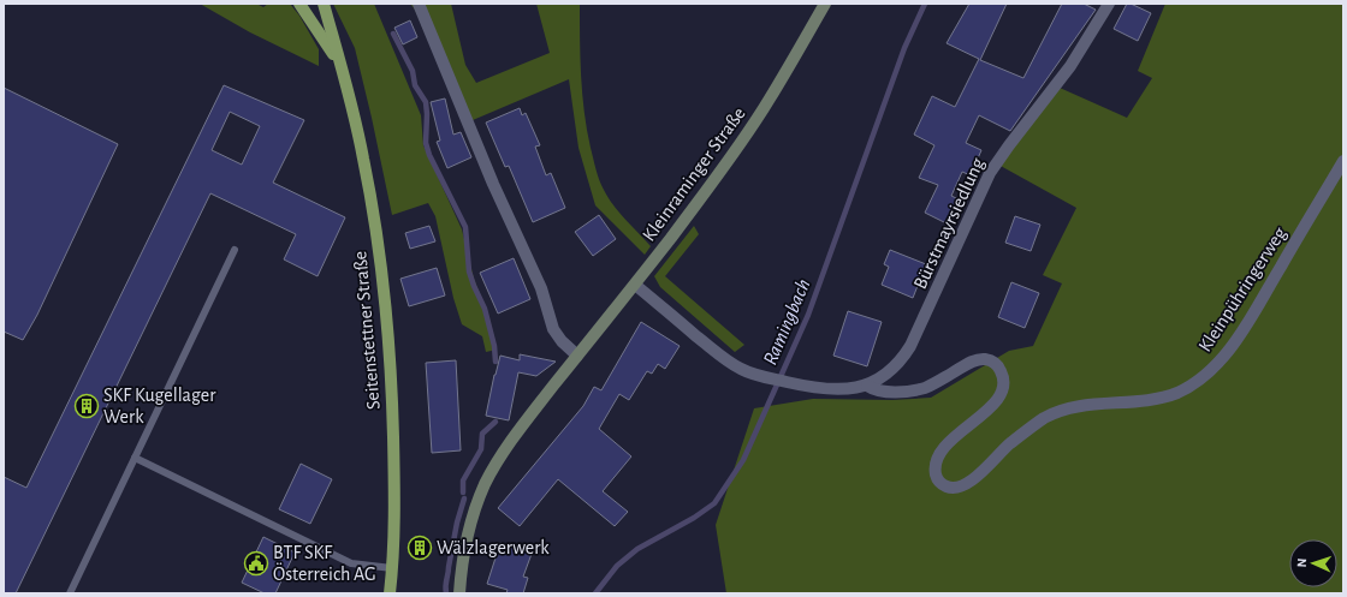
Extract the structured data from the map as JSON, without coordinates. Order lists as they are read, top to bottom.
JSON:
{
  "streets": {
    "main road": ["Kleinraminger Straße", "Seitenstettner Straße"],
    "street": ["Bürstmayrsiedlung", "Kleinpühringerweg"]
  },
  "crossings": [
    ["Kleinraminger Straße", "Bürstmayrsiedlung"],
    ["Bürstmayrsiedlung", "Kleinpühringerweg"]
  ],
  "water": ["Ramingbach"],
  "places": {
    "building": ["SKF Kugellager Werk", "Wälzlagerwerk"],
    "public building": ["BTF SKF Österreich AG"]
  },
  "north": "left"
}
